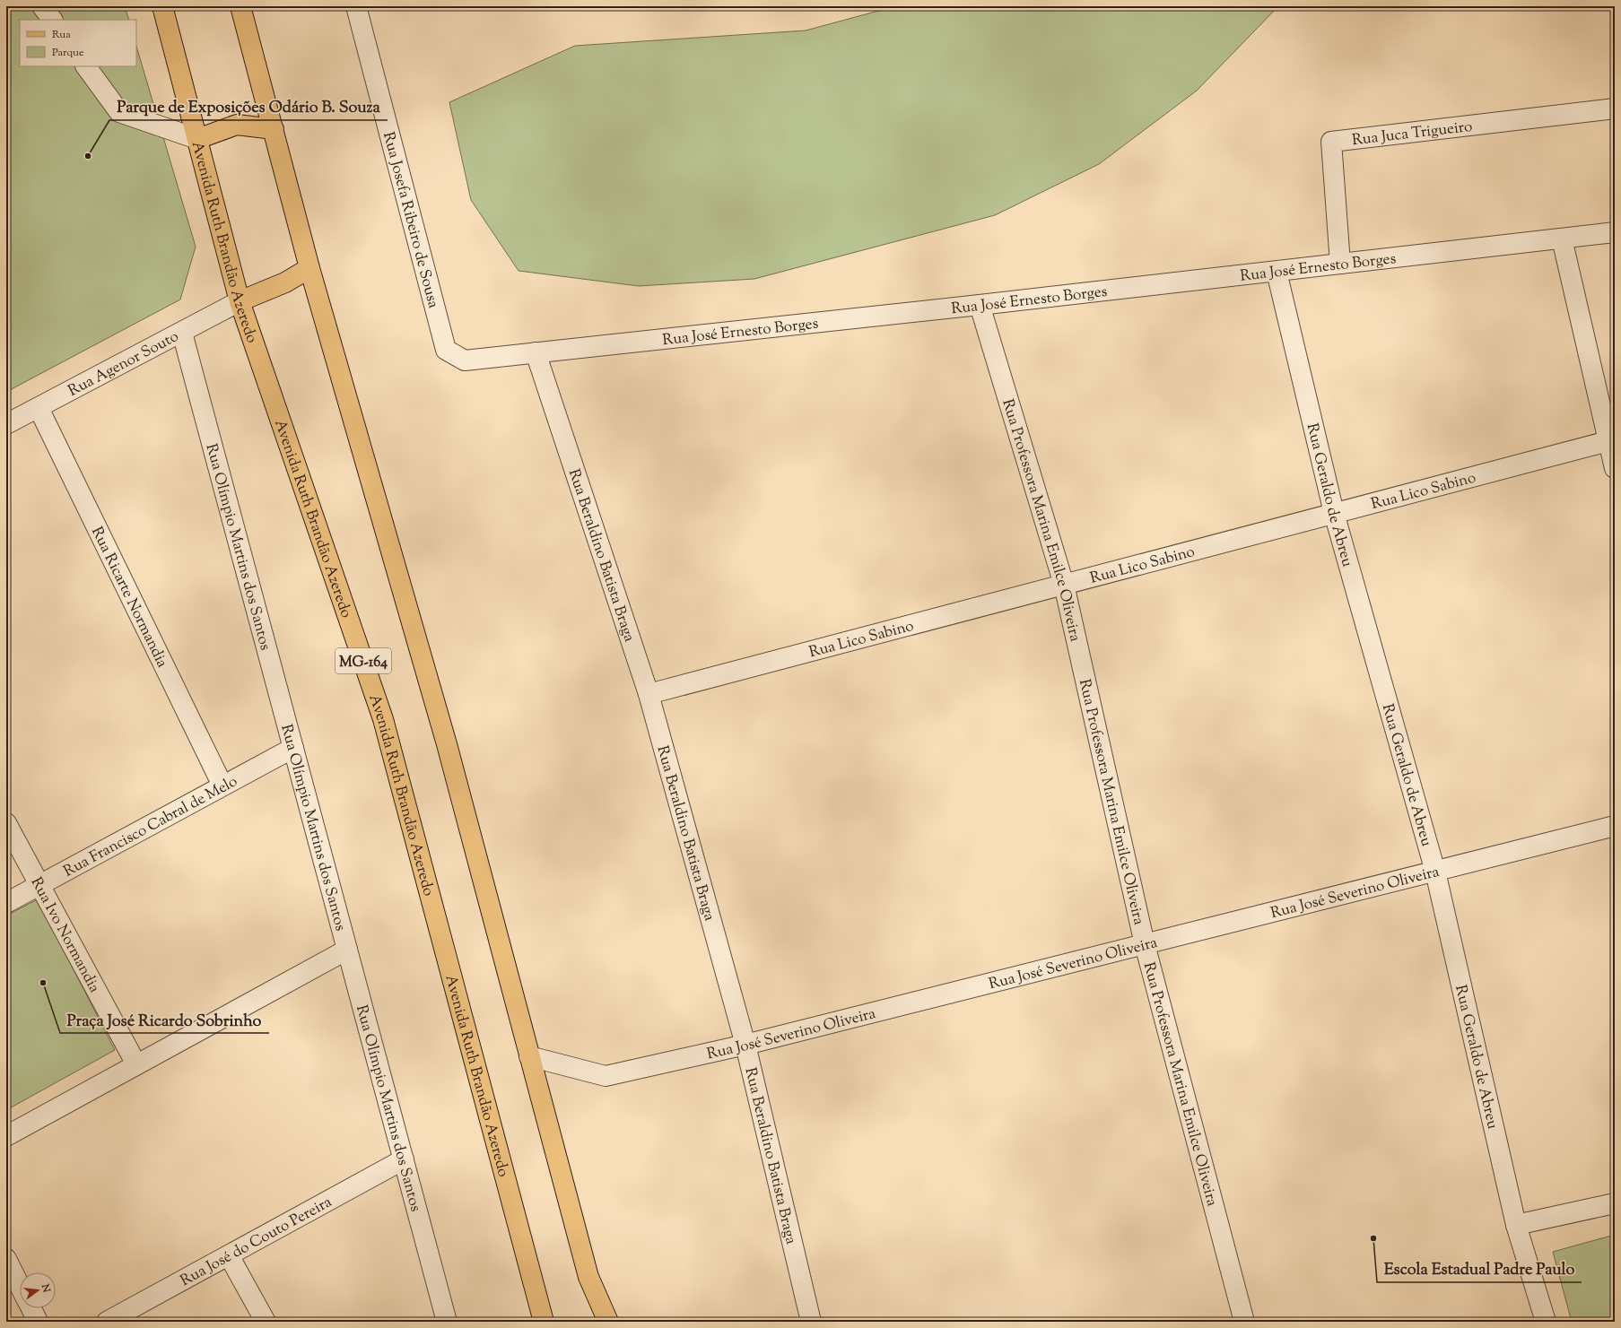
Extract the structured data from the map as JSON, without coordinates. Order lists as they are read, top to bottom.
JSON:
{
  "streets": {
    "main road": ["Avenida Ruth Brandão Azeredo", "MG-164"],
    "street": [
      "Rua Juca Trigueiro",
      "Rua Josefa Ribeiro de Sousa",
      "Rua José Ernesto Borges",
      "Rua Agenor Souto",
      "Rua Lico Sabino",
      "Rua Geraldo de Abreu",
      "Rua Professora Marina Emilce Oliveira",
      "Rua Olímpio Martins dos Santos",
      "Rua Beraldino Batista Braga",
      "Rua Ricarte Normandia",
      "Rua Francisco Cabral de Melo",
      "Rua José Severino Oliveira",
      "Rua Ivo Normandia",
      "Rua José do Couto Pereira"
    ]
  },
  "crossings": [
    ["Rua Juca Trigueiro", "Rua José Ernesto Borges"],
    ["Rua Josefa Ribeiro de Sousa", "Rua José Ernesto Borges"],
    ["Avenida Ruth Brandão Azeredo", "Rua Agenor Souto"],
    ["Rua José Ernesto Borges", "Rua Geraldo de Abreu"],
    ["Rua José Ernesto Borges", "Rua Professora Marina Emilce Oliveira"],
    ["Rua José Ernesto Borges", "Rua Beraldino Batista Braga"],
    ["Rua Agenor Souto", "Rua Olímpio Martins dos Santos"],
    ["Rua Agenor Souto", "Rua Ricarte Normandia"],
    ["Rua Lico Sabino", "Rua Geraldo de Abreu"],
    ["Rua Lico Sabino", "Rua Professora Marina Emilce Oliveira"],
    ["Rua Lico Sabino", "Rua Beraldino Batista Braga"],
    ["Rua Geraldo de Abreu", "Rua José Severino Oliveira"],
    ["Rua Professora Marina Emilce Oliveira", "Rua José Severino Oliveira"],
    ["Rua Olímpio Martins dos Santos", "Rua Francisco Cabral de Melo"],
    ["Rua Olímpio Martins dos Santos", "Rua José do Couto Pereira"],
    ["Rua Beraldino Batista Braga", "Rua José Severino Oliveira"],
    ["Rua Ricarte Normandia", "Rua Francisco Cabral de Melo"],
    ["Rua Francisco Cabral de Melo", "Rua Ivo Normandia"]
  ],
  "places": ["Parque de Exposições Odário B. Souza", "Praça José Ricardo Sobrinho", "Escola Estadual Padre Paulo"],
  "legend": ["Rua", "Parque"],
  "north": "right"
}
